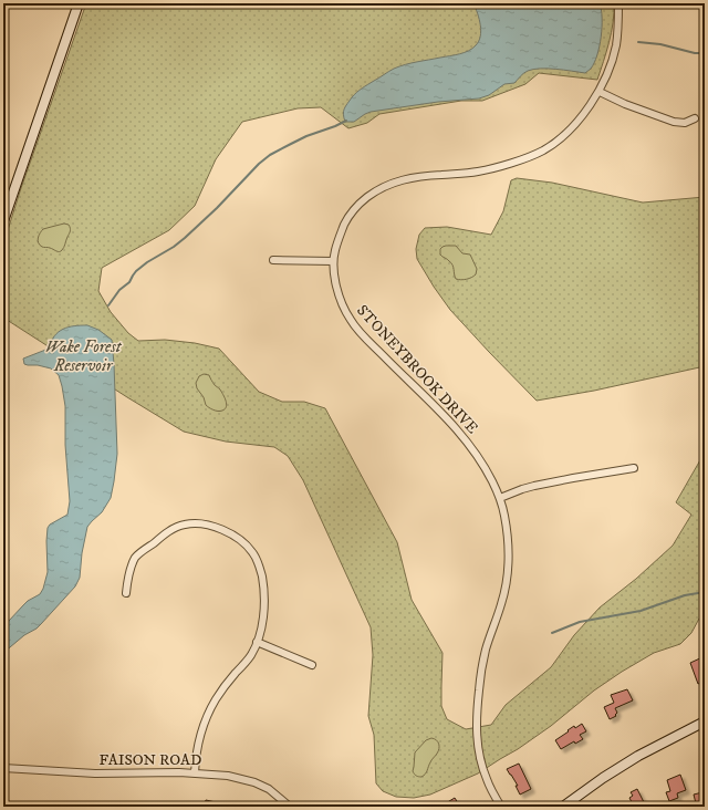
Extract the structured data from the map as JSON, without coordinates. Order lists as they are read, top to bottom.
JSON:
{
  "streets": {
    "street": ["STONEYBROOK DRIVE", "FAISON ROAD"]
  },
  "water": ["Wake Forest Reservoir"]
}
